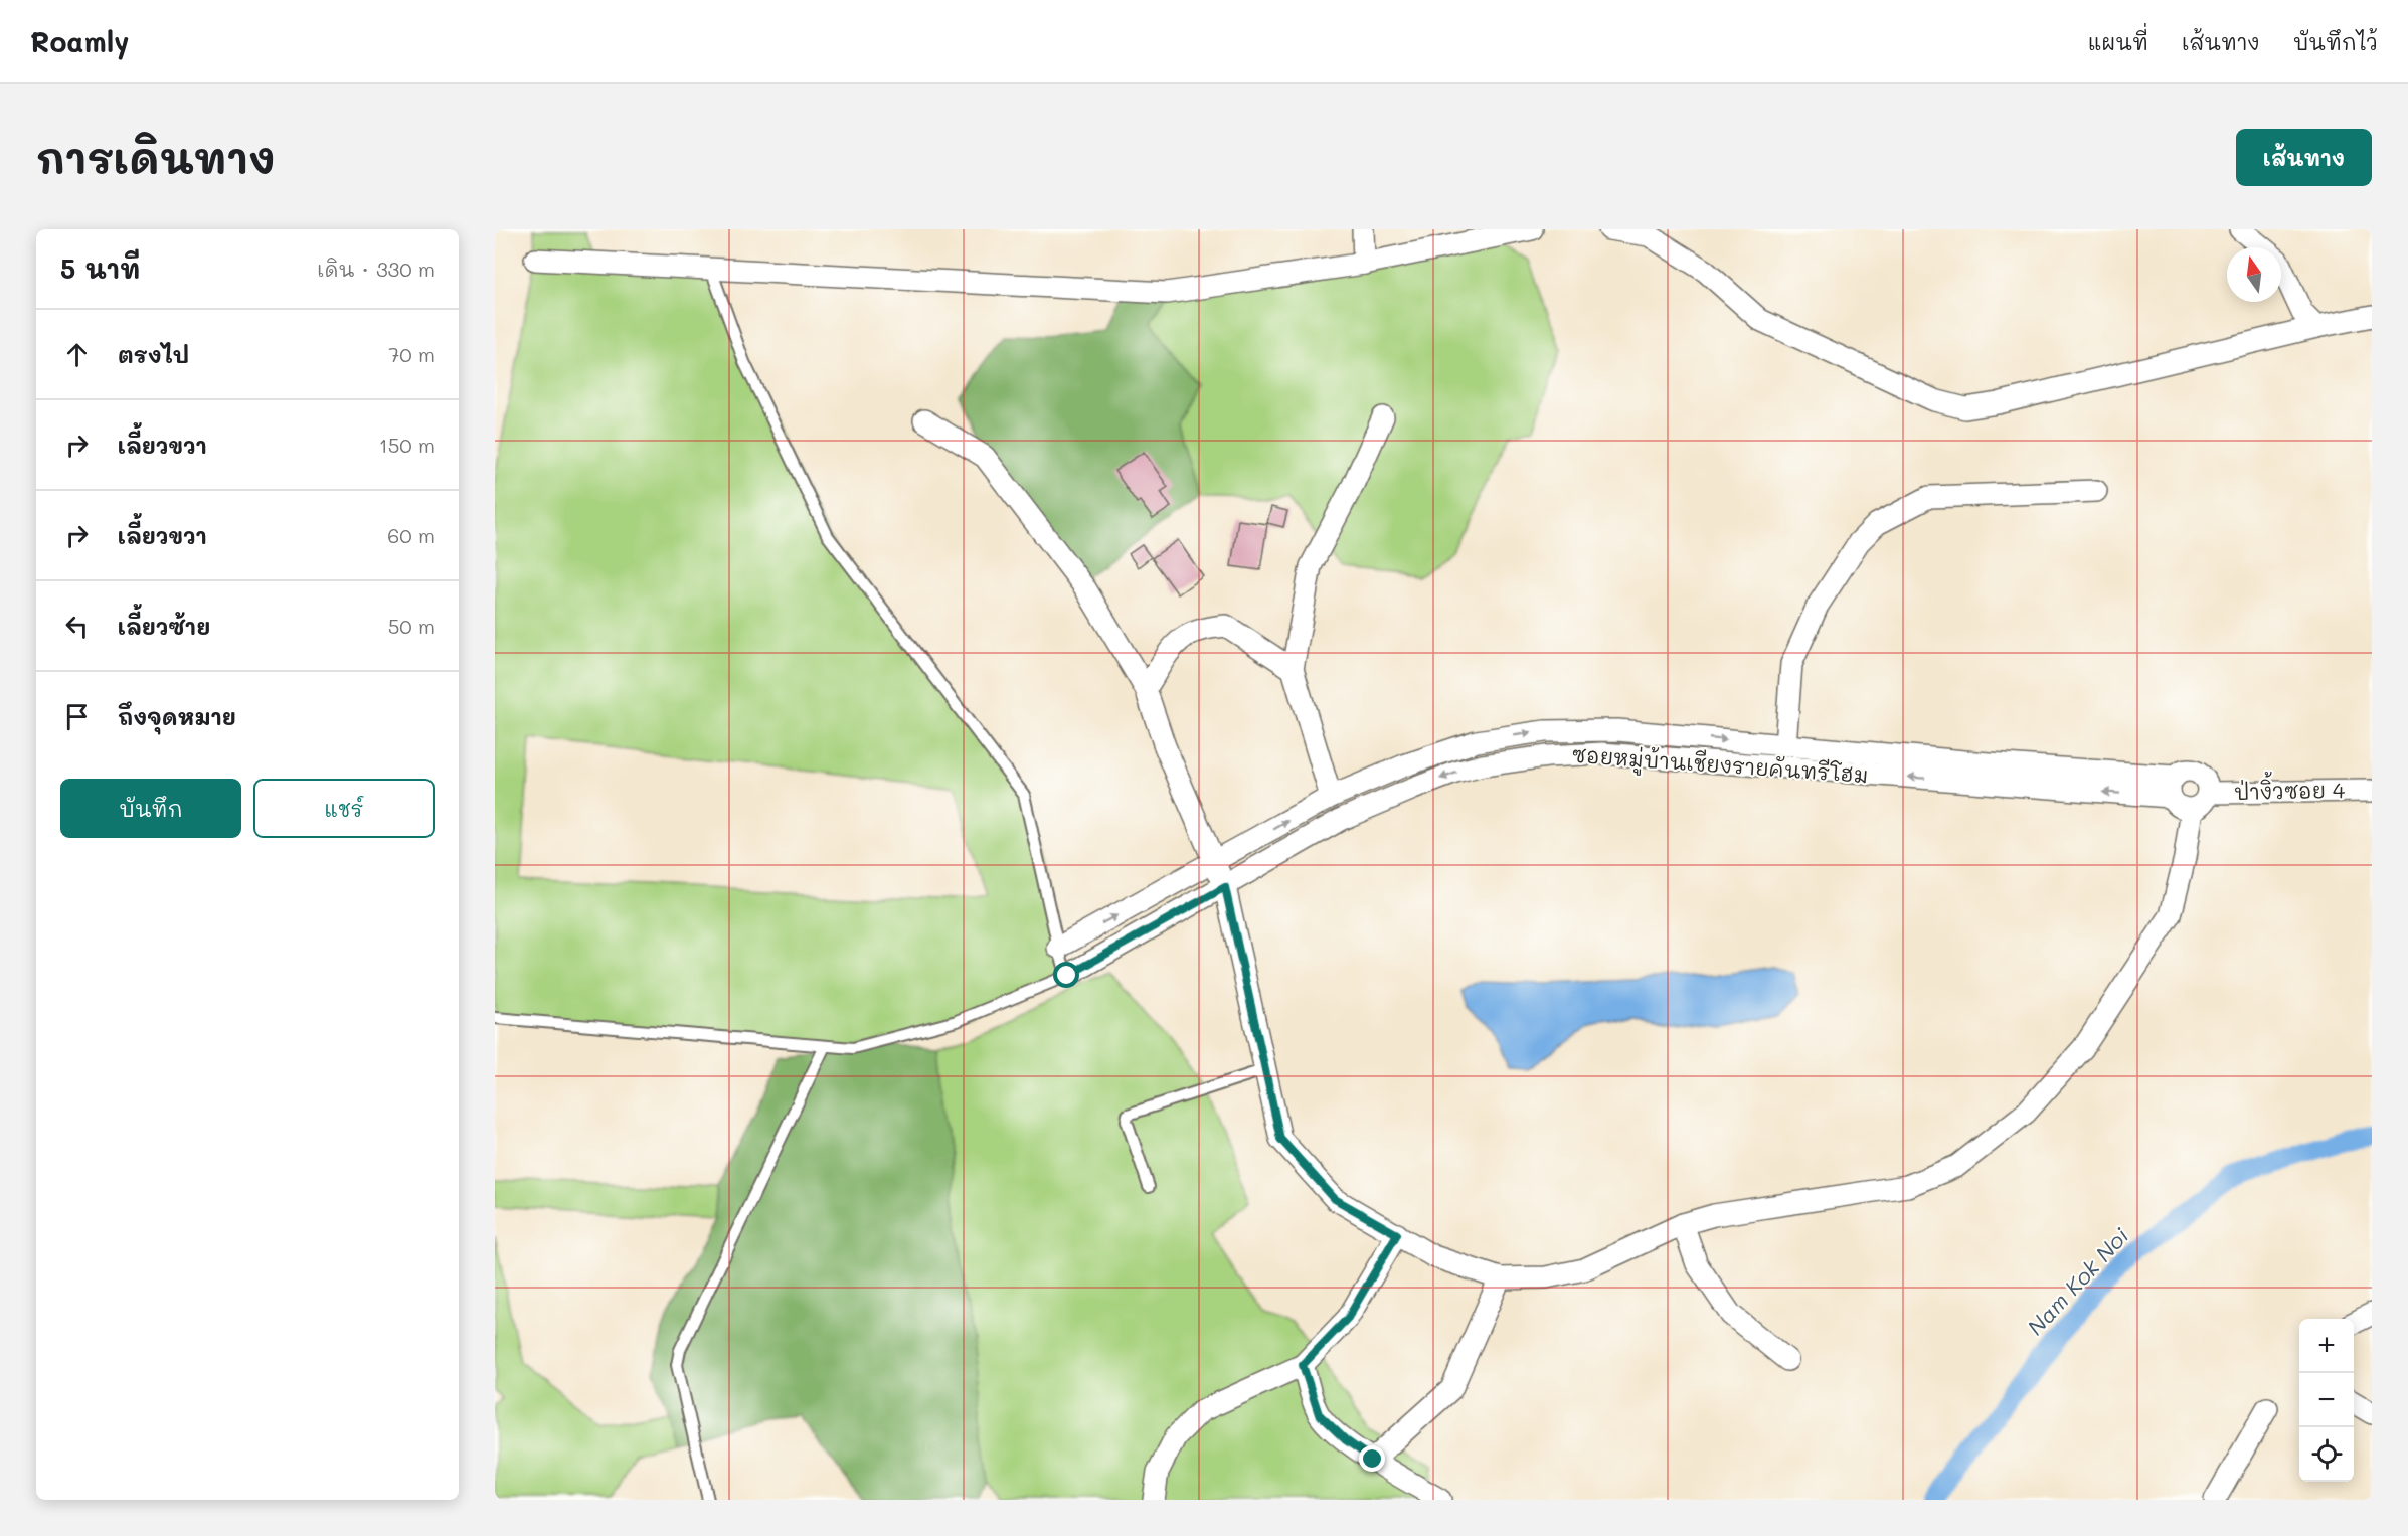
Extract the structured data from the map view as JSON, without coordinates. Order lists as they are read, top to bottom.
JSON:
{
  "streets": {
    "street": ["ซอยหมู่บ้านเชียงรายคันทรีโฮม", "ป่างิ้วซอย 4"]
  },
  "crossings": [
    ["ซอยหมู่บ้านเชียงรายคันทรีโฮม", "ป่างิ้วซอย 4"]
  ],
  "water": ["Nam Kok Noi"],
  "north": "top",
  "page": {
    "header": "Roamly",
    "nav": ["แผนที่", "เส้นทาง", "บันทึกไว้"],
    "buttons": [
      "เส้นทาง",
      ["บันทึก", "แชร์"]
    ],
    "title": "การเดินทาง",
    "heading": ["5 นาที", "เดิน · 330 m"],
    "list": [
      ["ตรงไป", "70 m"],
      ["เลี้ยวขวา", "150 m"],
      ["เลี้ยวขวา", "60 m"],
      ["เลี้ยวซ้าย", "50 m"],
      "ถึงจุดหมาย"
    ],
    "map_buttons": ["+", "−"]
  }
}
